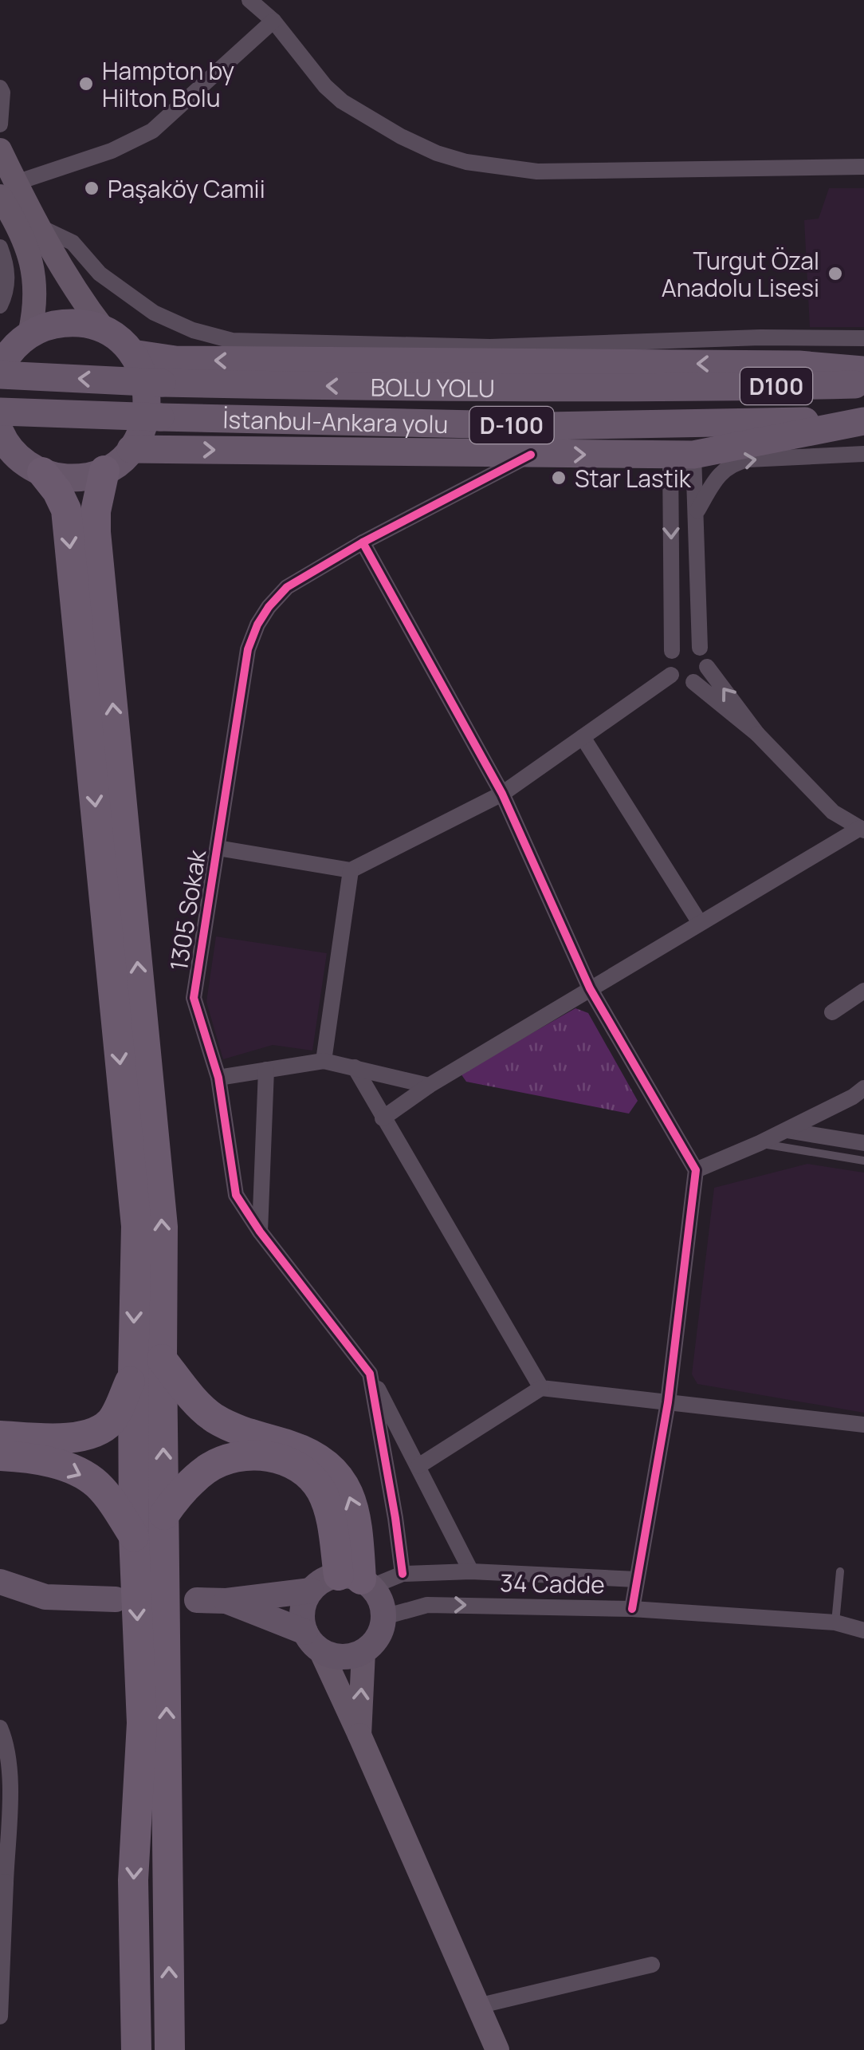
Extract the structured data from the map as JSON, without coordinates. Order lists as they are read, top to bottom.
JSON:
{
  "streets": {
    "highway": [
      "D100",
      "BOLU YOLU",
      "İstanbul-Ankara yolu",
      "D-100"
    ],
    "street": ["1305 Sokak", "34 Cadde"]
  },
  "places": [
    "Hampton by Hilton Bolu",
    "Paşaköy Camii",
    "Turgut Özal Anadolu Lisesi",
    "Star Lastik"
  ]
}
